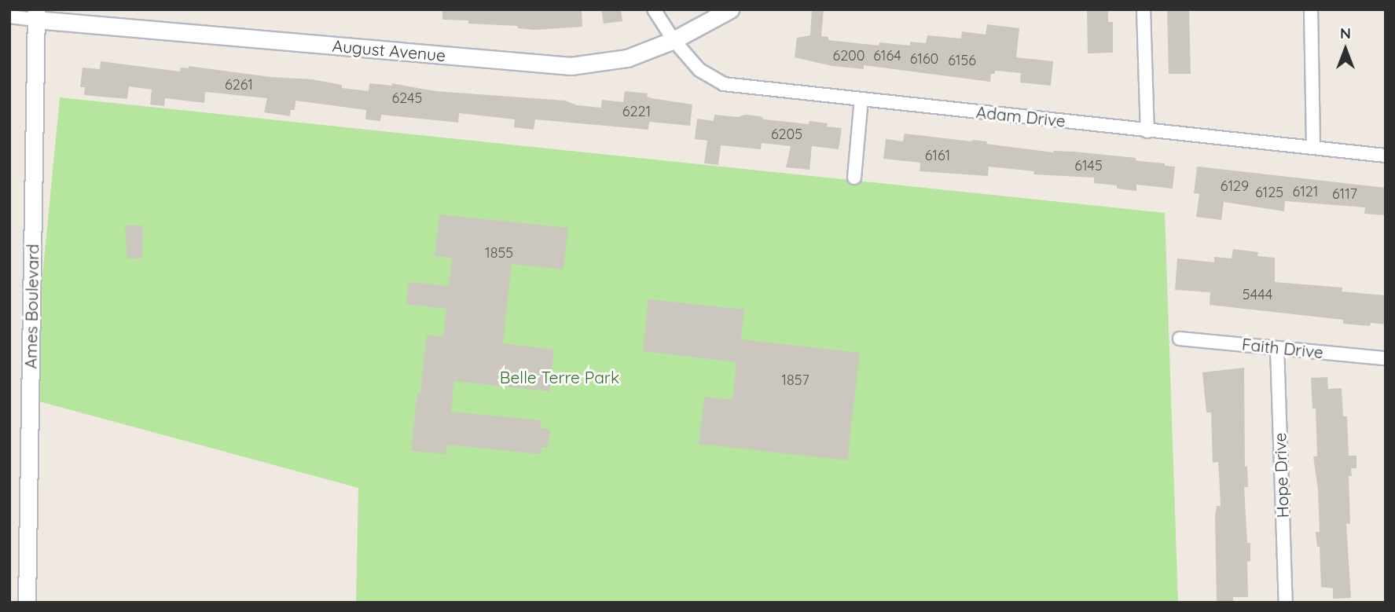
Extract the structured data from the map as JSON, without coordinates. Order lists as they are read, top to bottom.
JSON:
{
  "streets": {
    "street": [
      "August Avenue",
      "Adam Drive",
      "Ames Boulevard",
      "Faith Drive",
      "Hope Drive"
    ]
  },
  "crossings": [
    ["August Avenue", "Adam Drive"],
    ["August Avenue", "Ames Boulevard"],
    ["Faith Drive", "Hope Drive"]
  ],
  "parks": ["Belle Terre Park"],
  "house_numbers": [
    "6200",
    "6164",
    "6160",
    "6156",
    "6261",
    "6245",
    "6221",
    "6205",
    "6161",
    "6145",
    "6129",
    "6121",
    "6125",
    "6117",
    "1855",
    "5444",
    "1857"
  ],
  "north": "top"
}
